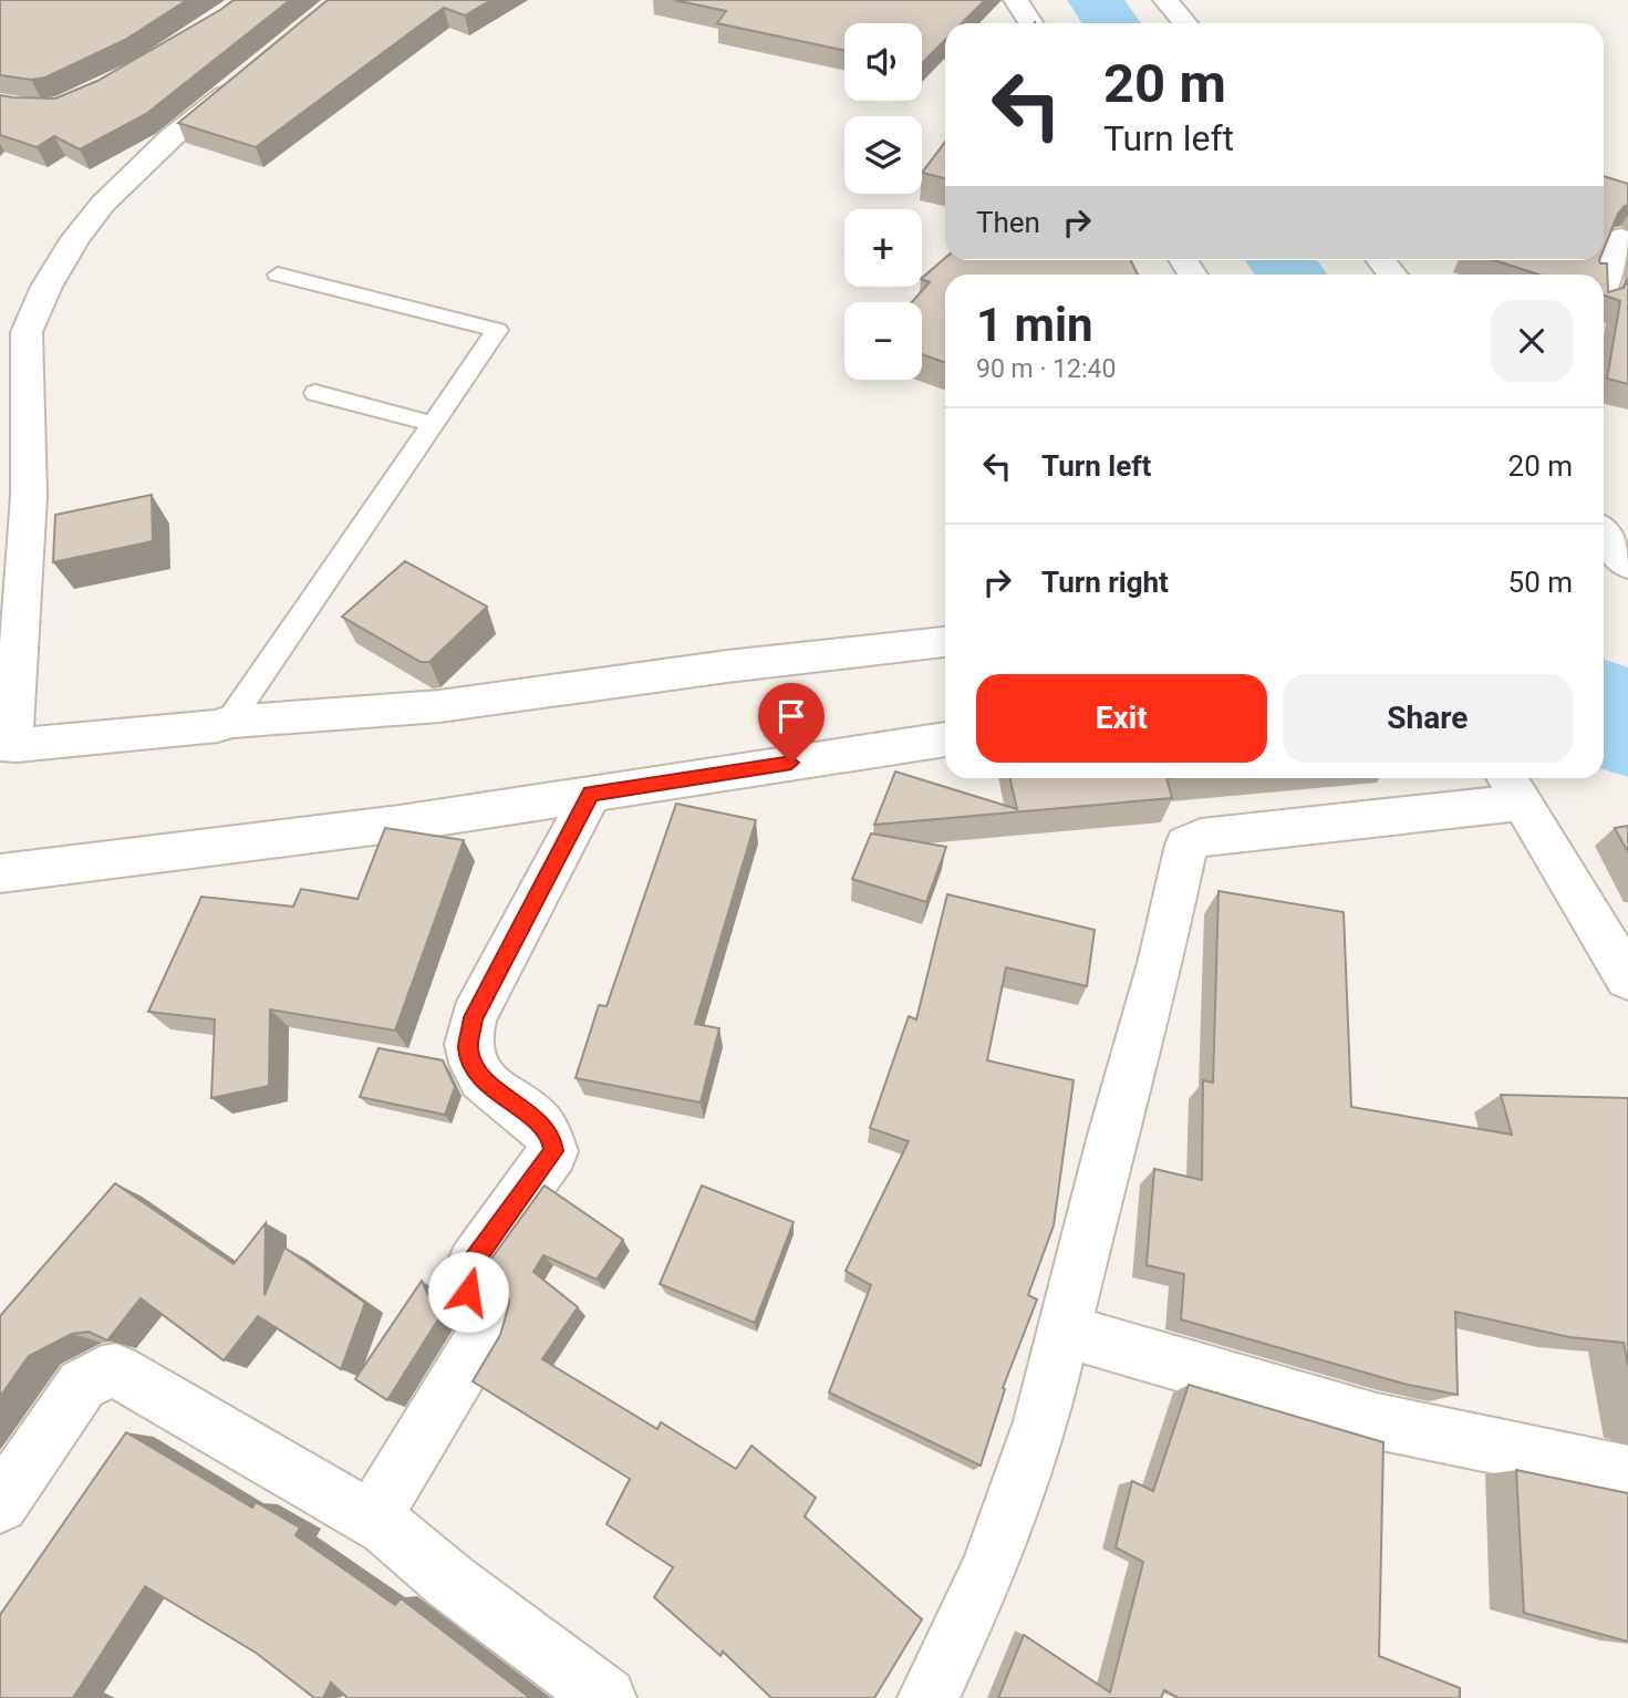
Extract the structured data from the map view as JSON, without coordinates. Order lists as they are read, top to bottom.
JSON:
{
  "page": {
    "map_buttons": ["+", "−"],
    "turn": ["20 m", "Turn left"],
    "then": "Then",
    "heading": ["1 min", "90 m · 12:40"],
    "list": [
      {
        "name": "Turn left",
        "value": "20 m"
      },
      {
        "name": "Turn right",
        "value": "50 m"
      }
    ],
    "buttons": ["Exit", "Share"]
  }
}
